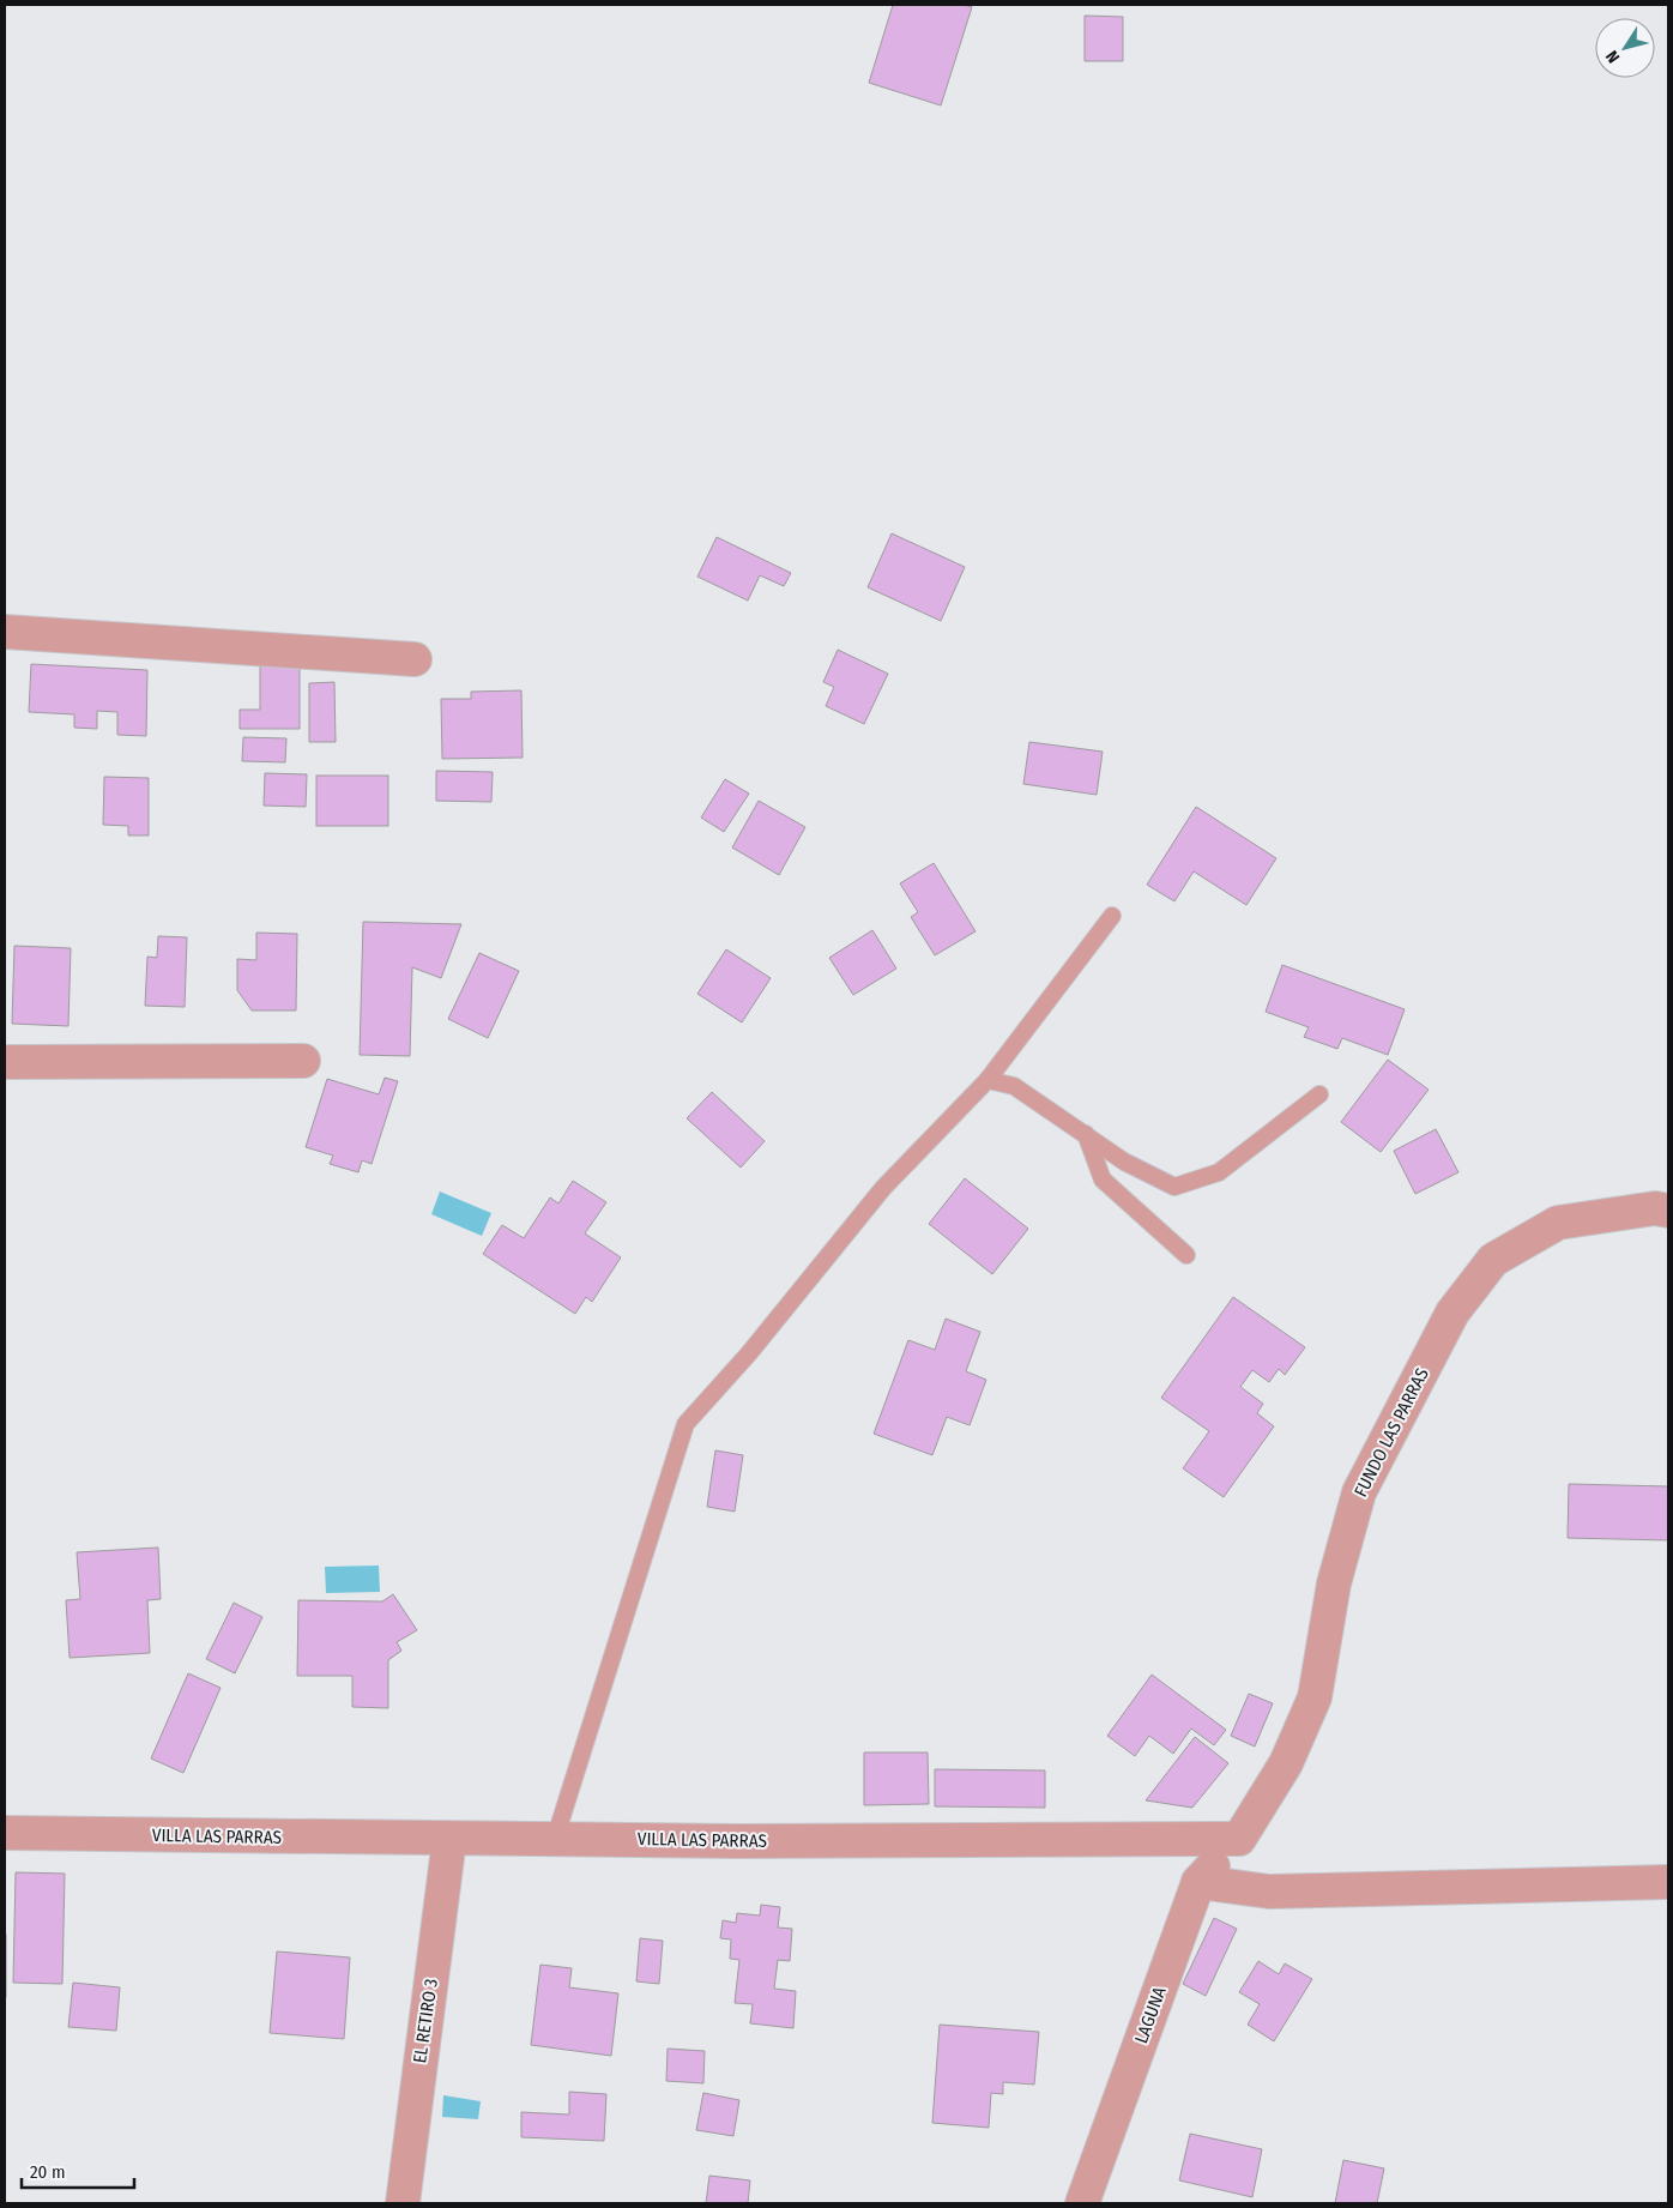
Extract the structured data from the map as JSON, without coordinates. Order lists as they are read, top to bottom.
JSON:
{
  "streets": {
    "street": [
      "FUNDO LAS PARRAS",
      "VILLA LAS PARRAS",
      "LAGUNA",
      "EL RETIRO 3"
    ]
  },
  "crossings": [
    ["FUNDO LAS PARRAS", "VILLA LAS PARRAS"],
    ["FUNDO LAS PARRAS", "LAGUNA"],
    ["VILLA LAS PARRAS", "LAGUNA"],
    ["VILLA LAS PARRAS", "EL RETIRO 3"]
  ],
  "scale_bar": "20 m",
  "north": "bottom left"
}
